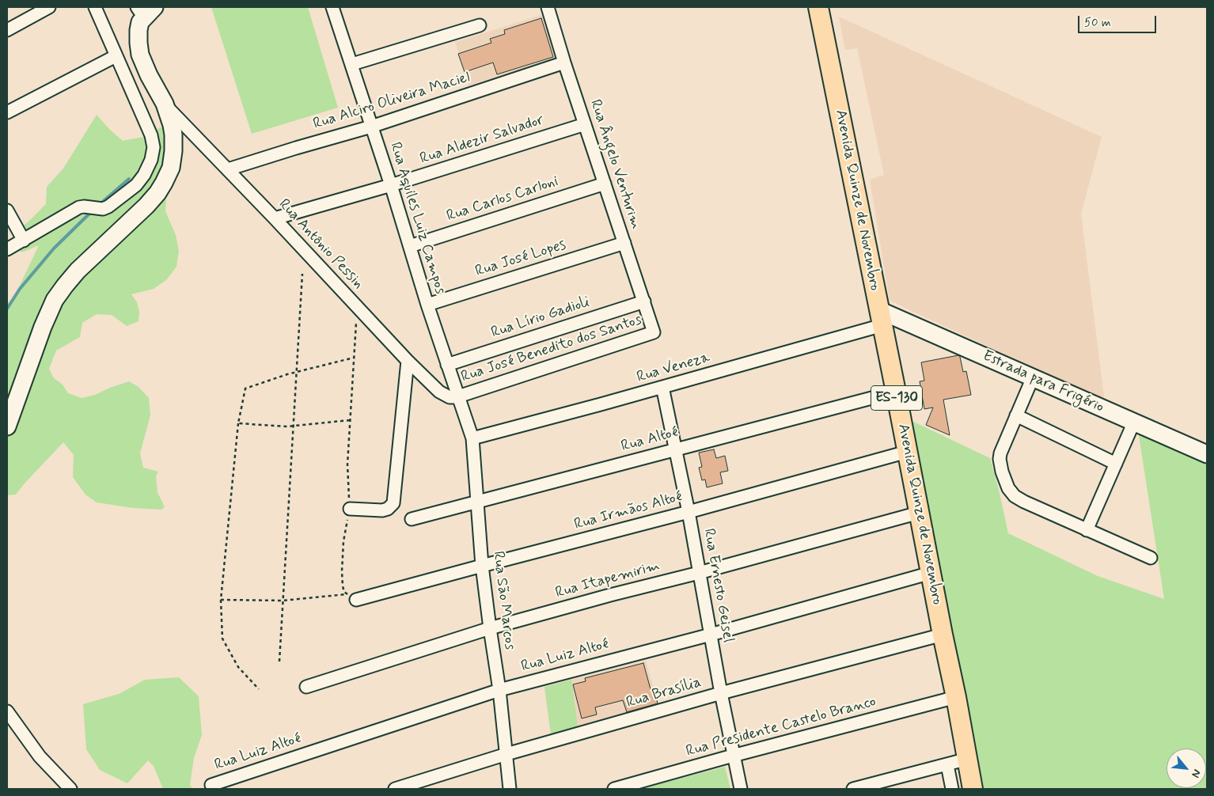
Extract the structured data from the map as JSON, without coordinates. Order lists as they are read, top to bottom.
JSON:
{
  "streets": {
    "main road": ["Avenida Quinze de Novembro", "ES-130"],
    "street": [
      "Rua Alciro Oliveira Maciel",
      "Rua Aldezir Salvador",
      "Rua Ângelo Venturim",
      "Rua Carlos Carloni",
      "Rua Aquiles Luiz Campos",
      "Rua Antônio Pessin",
      "Rua José Lopes",
      "Rua Lírio Gadioli",
      "Rua José Benedito dos Santos",
      "Rua Veneza",
      "Estrada para Frigério",
      "Rua Altoé",
      "Rua Irmãos Altoé",
      "Rua Itapemirim",
      "Rua Ernesto Geisel",
      "Rua São Marcos",
      "Rua Luiz Altoé",
      "Rua Brasília",
      "Rua Presidente Castelo Branco"
    ]
  },
  "crossings": [
    ["Rua Alciro Oliveira Maciel", "Rua Ângelo Venturim"],
    ["Rua Alciro Oliveira Maciel", "Rua Aquiles Luiz Campos"],
    ["Rua Alciro Oliveira Maciel", "Rua Antônio Pessin"],
    ["Rua Aldezir Salvador", "Rua Ângelo Venturim"],
    ["Rua Aldezir Salvador", "Rua Aquiles Luiz Campos"],
    ["Rua Aldezir Salvador", "Rua Antônio Pessin"],
    ["Rua Ângelo Venturim", "Rua Carlos Carloni"],
    ["Rua Ângelo Venturim", "Rua José Lopes"],
    ["Rua Ângelo Venturim", "Rua Lírio Gadioli"],
    ["Rua Ângelo Venturim", "Rua José Benedito dos Santos"],
    ["Rua Carlos Carloni", "Rua Aquiles Luiz Campos"],
    ["Avenida Quinze de Novembro", "Rua Veneza"],
    ["Avenida Quinze de Novembro", "Estrada para Frigério"],
    ["Avenida Quinze de Novembro", "Rua Altoé"],
    ["Avenida Quinze de Novembro", "Rua Irmãos Altoé"],
    ["Avenida Quinze de Novembro", "Rua Itapemirim"],
    ["Avenida Quinze de Novembro", "Rua Luiz Altoé"],
    ["Avenida Quinze de Novembro", "Rua Brasília"],
    ["Avenida Quinze de Novembro", "Rua Presidente Castelo Branco"],
    ["Rua Aquiles Luiz Campos", "Rua Antônio Pessin"],
    ["Rua Aquiles Luiz Campos", "Rua José Lopes"],
    ["Rua Aquiles Luiz Campos", "Rua Lírio Gadioli"],
    ["Rua Aquiles Luiz Campos", "Rua José Benedito dos Santos"],
    ["Rua Aquiles Luiz Campos", "Rua Veneza"],
    ["Rua Aquiles Luiz Campos", "Rua São Marcos"],
    ["Rua Antônio Pessin", "Rua José Benedito dos Santos"],
    ["Rua Veneza", "Estrada para Frigério"],
    ["Rua Veneza", "Rua Ernesto Geisel"],
    ["Rua Veneza", "Rua São Marcos"],
    ["Rua Altoé", "Rua Ernesto Geisel"],
    ["Rua Altoé", "Rua São Marcos"],
    ["Rua Irmãos Altoé", "Rua Ernesto Geisel"],
    ["Rua Irmãos Altoé", "Rua São Marcos"],
    ["Rua Itapemirim", "Rua Ernesto Geisel"],
    ["Rua Itapemirim", "Rua São Marcos"],
    ["Rua Ernesto Geisel", "Rua Luiz Altoé"],
    ["Rua Ernesto Geisel", "Rua Brasília"],
    ["Rua Ernesto Geisel", "Rua Presidente Castelo Branco"],
    ["Rua São Marcos", "Rua Luiz Altoé"],
    ["Rua São Marcos", "Rua Brasília"]
  ],
  "scale_bar": "50 m",
  "north": "bottom right"
}
